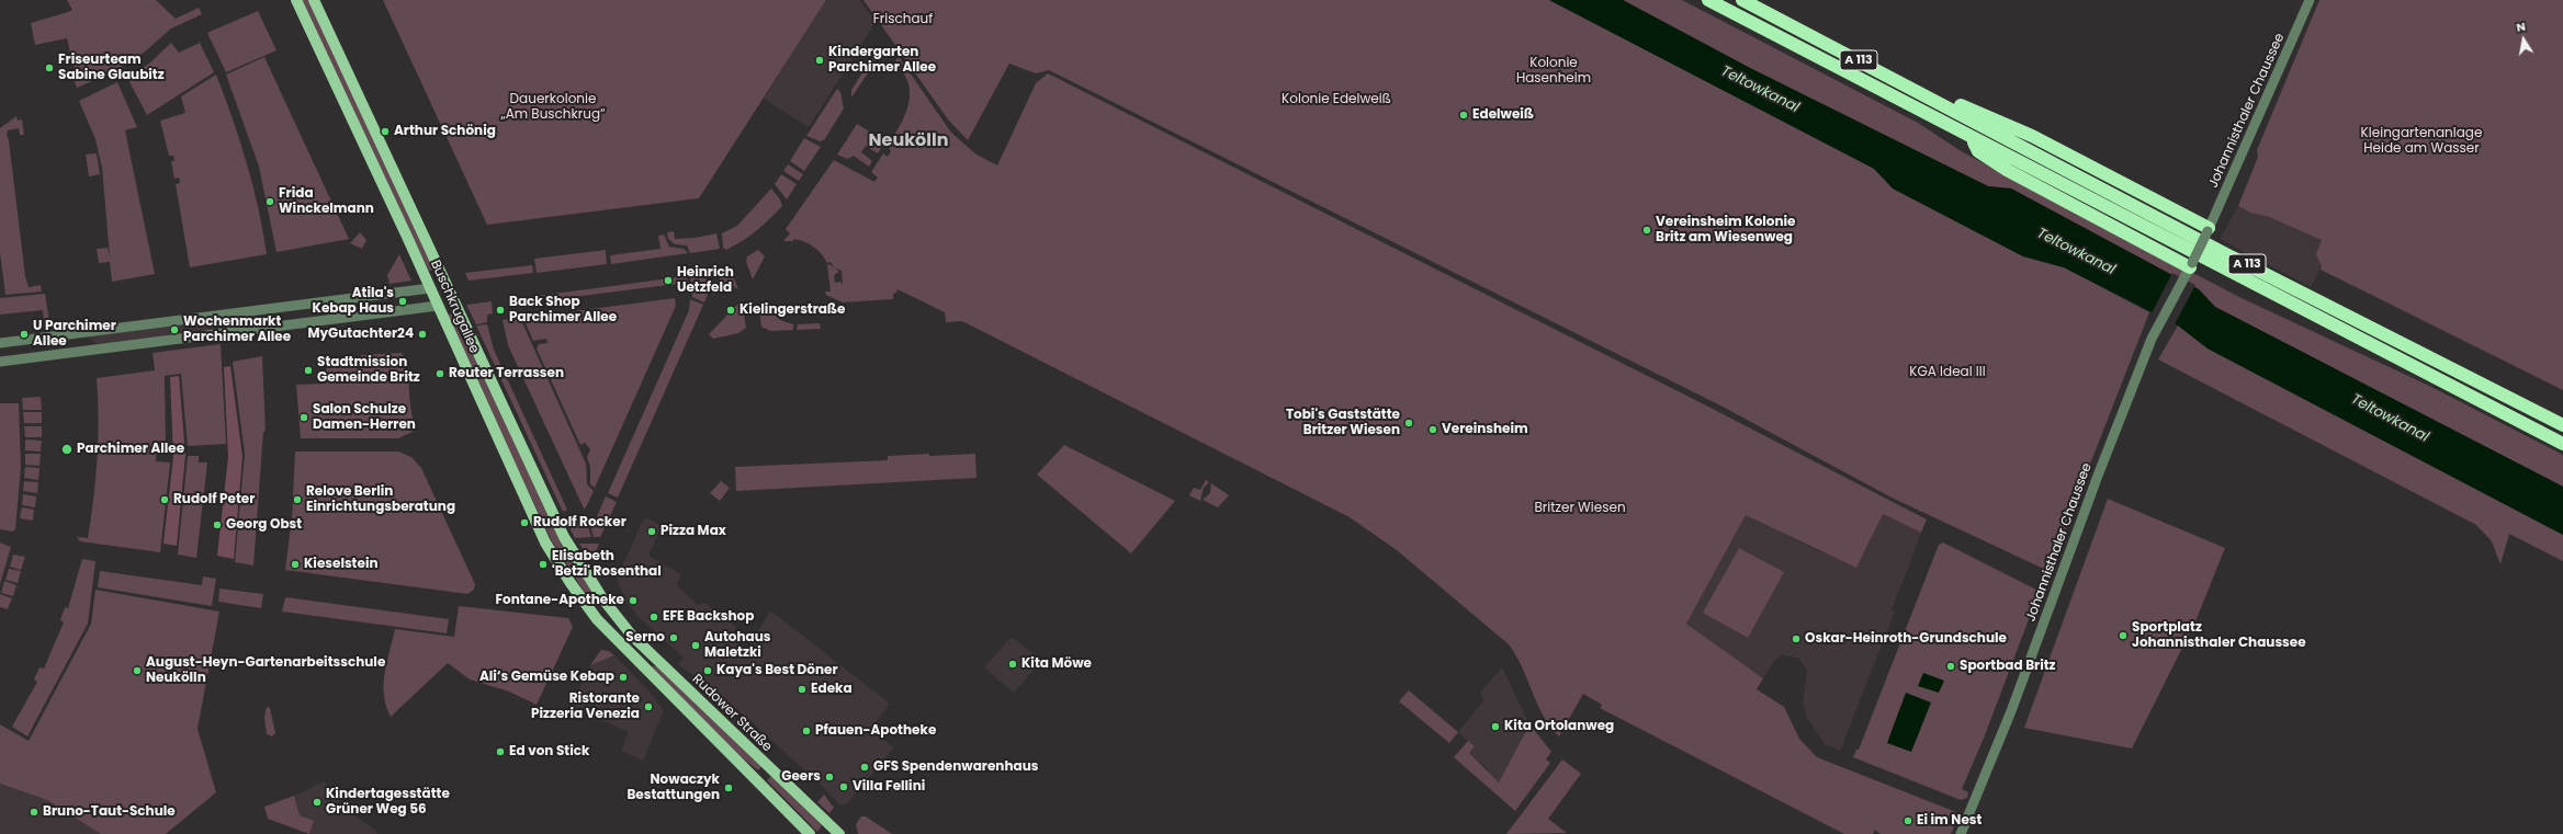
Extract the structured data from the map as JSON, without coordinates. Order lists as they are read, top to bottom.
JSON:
{
  "streets": {
    "highway": ["A 113"],
    "main road": ["Buschkrugallee", "Rudower Straße"],
    "street": ["Johannisthaler Chaussee"]
  },
  "crossings": [
    ["Buschkrugallee", "Rudower Straße"]
  ],
  "districts": ["Neukölln"],
  "water": ["Teltowkanal"],
  "parks": [
    "Frischauf",
    "Kolonie Hasenheim",
    "Dauerkolonie „Am Buschkrug“",
    "Kolonie Edelweiß",
    "Kleingartenanlage Heide am Wasser",
    "KGA Ideal III",
    "Britzer Wiesen"
  ],
  "places": [
    "Kindergarten Parchimer Allee",
    "Friseurteam Sabine Glaubitz",
    "Edelweiß",
    "Arthur Schönig",
    "Frida Winckelmann",
    "Vereinsheim Kolonie Britz am Wiesenweg",
    "Heinrich Uetzfeld",
    "Atila's Kebap Haus",
    "Back Shop Parchimer Allee",
    "Kielingerstraße",
    "Wochenmarkt Parchimer Allee",
    "U Parchimer Allee",
    "MyGutachter24",
    "Stadtmission Gemeinde Britz",
    "Reuter Terrassen",
    "Salon Schulze Damen-Herren",
    "Tobi's Gaststätte Britzer Wiesen",
    "Vereinsheim",
    "Parchimer Allee",
    "Rudolf Peter",
    "Relove Berlin Einrichtungsberatung",
    "Rudolf Rocker",
    "Georg Obst",
    "Pizza Max",
    "Kieselstein",
    "Elisabeth 'Betzi' Rosenthal",
    "Fontane-Apotheke",
    "EFE Backshop",
    "Sportplatz Johannisthaler Chaussee",
    "Serno",
    "Oskar-Heinroth-Grundschule",
    "Autohaus Maletzki",
    "Kita Möwe",
    "Sportbad Britz",
    "August-Heyn-Gartenarbeitsschule Neukölln",
    "Kaya's Best Döner",
    "Ali‘s Gemüse Kebap",
    "Edeka",
    "Ristorante Pizzeria Venezia",
    "Kita Ortolanweg",
    "Pfauen-Apotheke",
    "Ed von Stick",
    "GFS Spendenwarenhaus",
    "Geers",
    "Villa Fellini",
    "Nowaczyk Bestattungen",
    "Kindertagesstätte Grüner Weg 56",
    "Bruno-Taut-Schule",
    "Ei im Nest"
  ],
  "north": "top"
}
